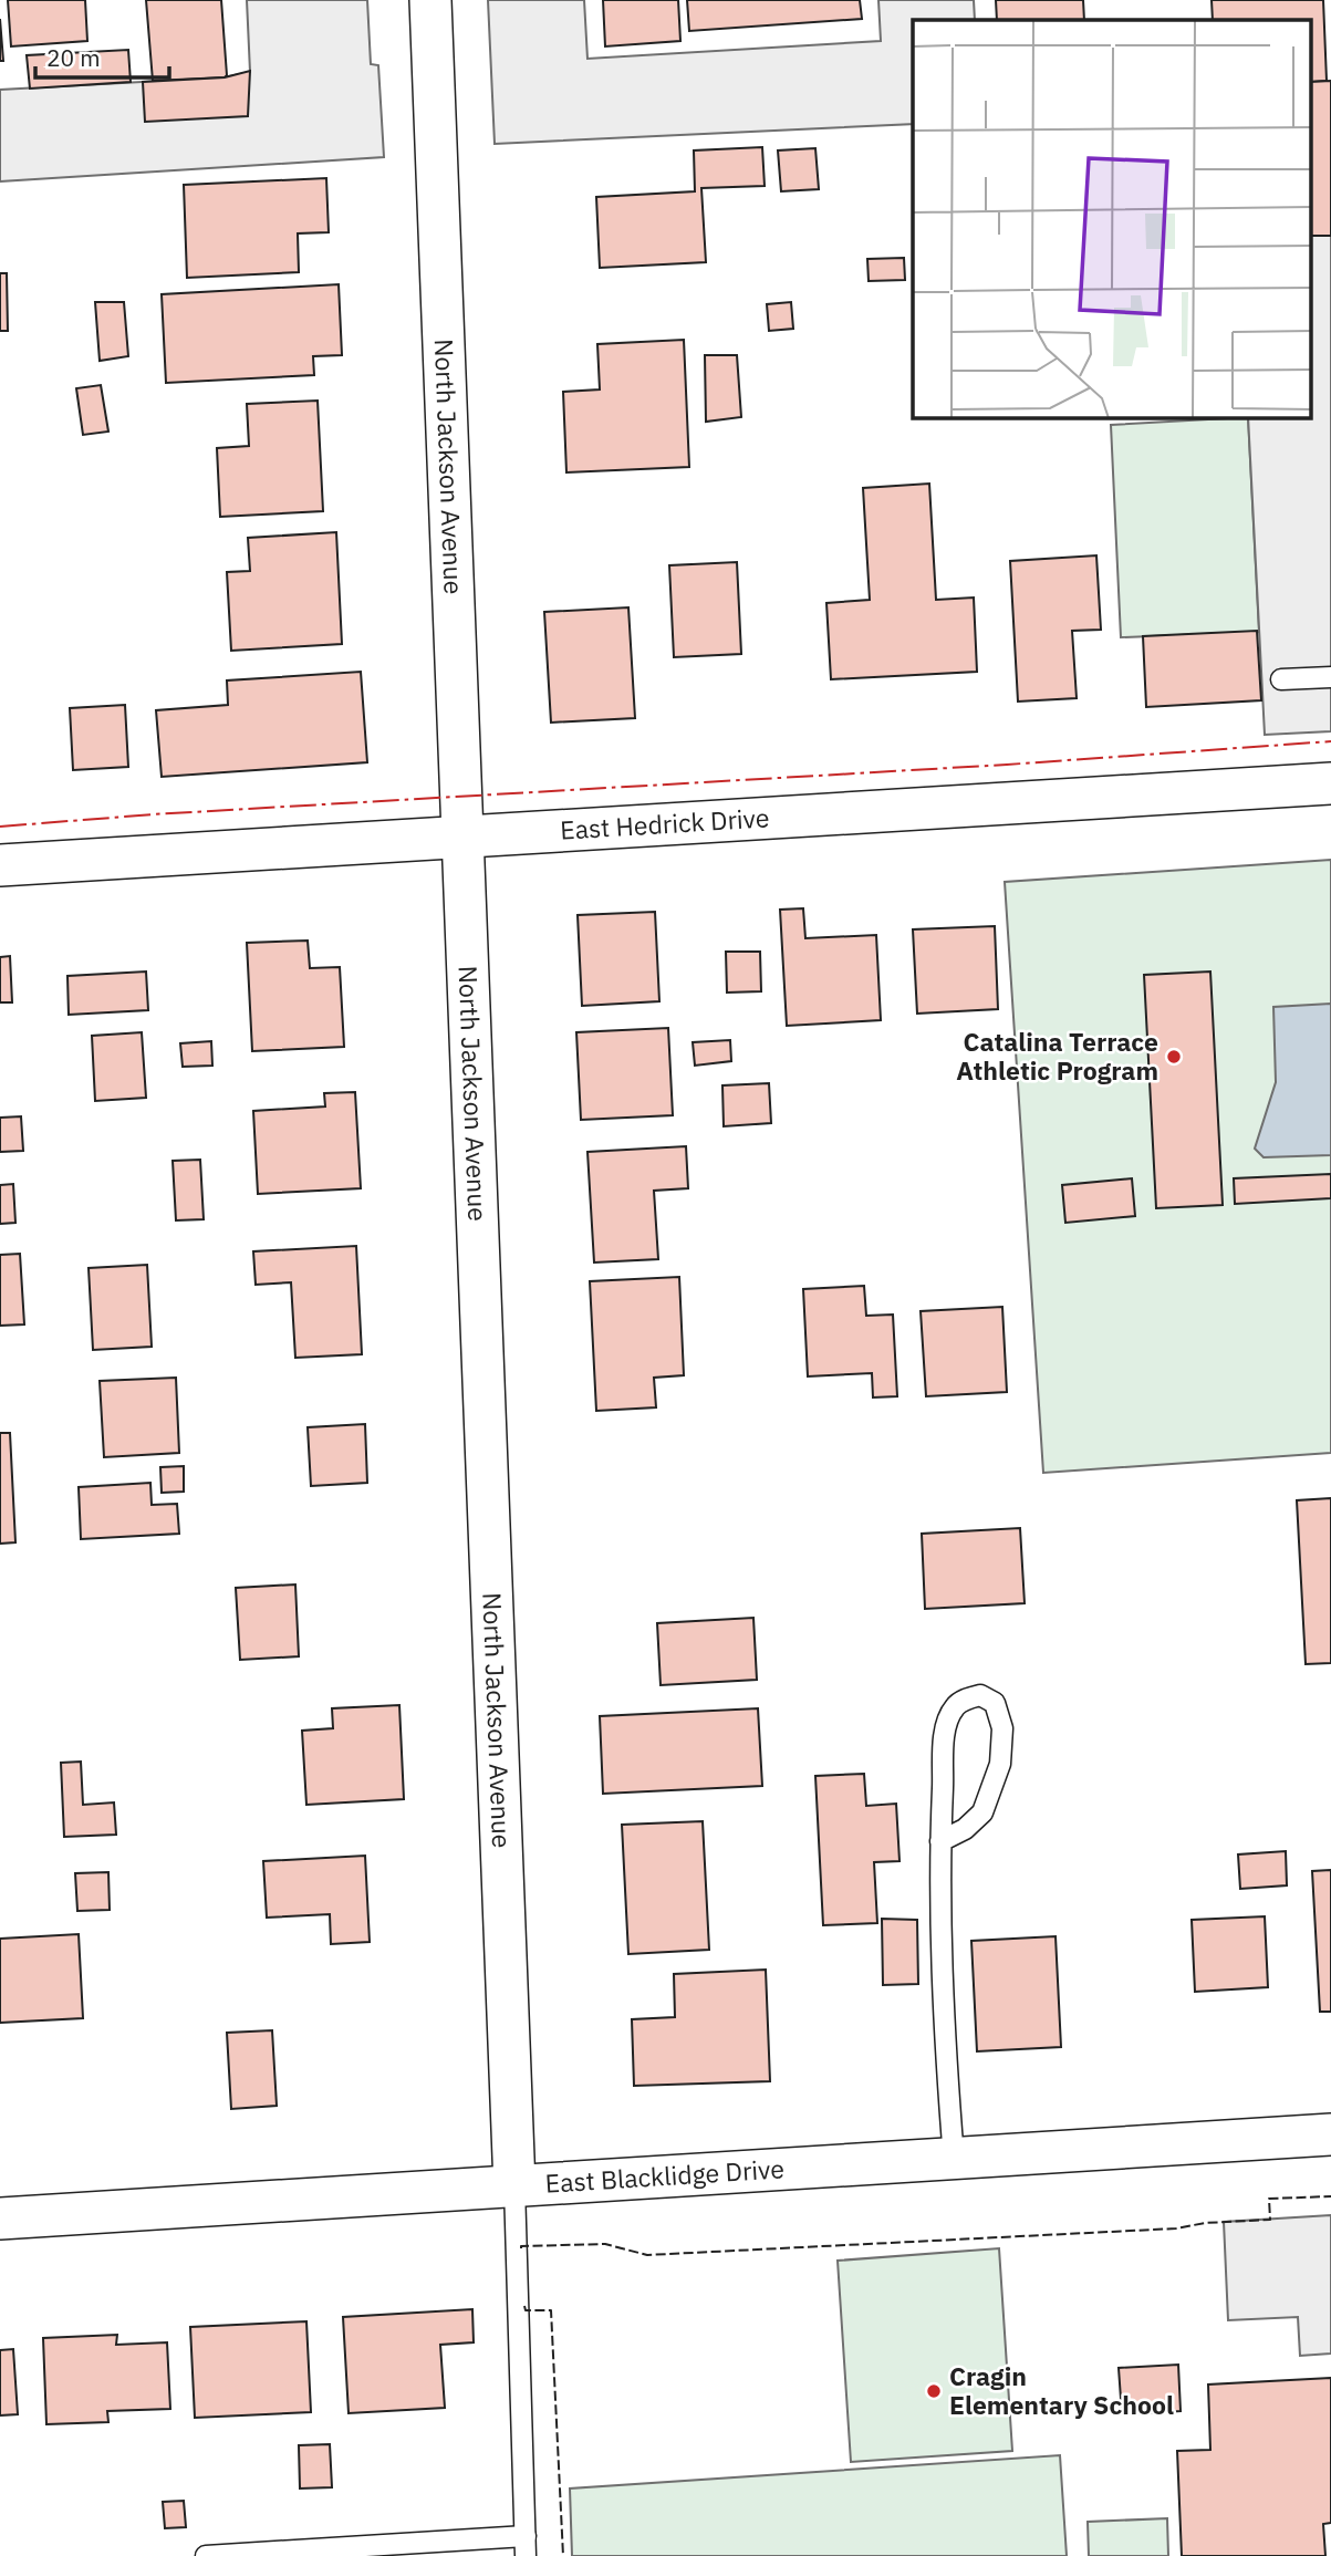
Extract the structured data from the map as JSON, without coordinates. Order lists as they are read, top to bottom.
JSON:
{
  "streets": {
    "street": ["North Jackson Avenue", "East Hedrick Drive", "East Blacklidge Drive"]
  },
  "crossings": [
    ["North Jackson Avenue", "East Hedrick Drive"],
    ["North Jackson Avenue", "East Blacklidge Drive"]
  ],
  "places": ["Catalina Terrace Athletic Program", "Cragin Elementary School"],
  "scale_bar": "20 m"
}
